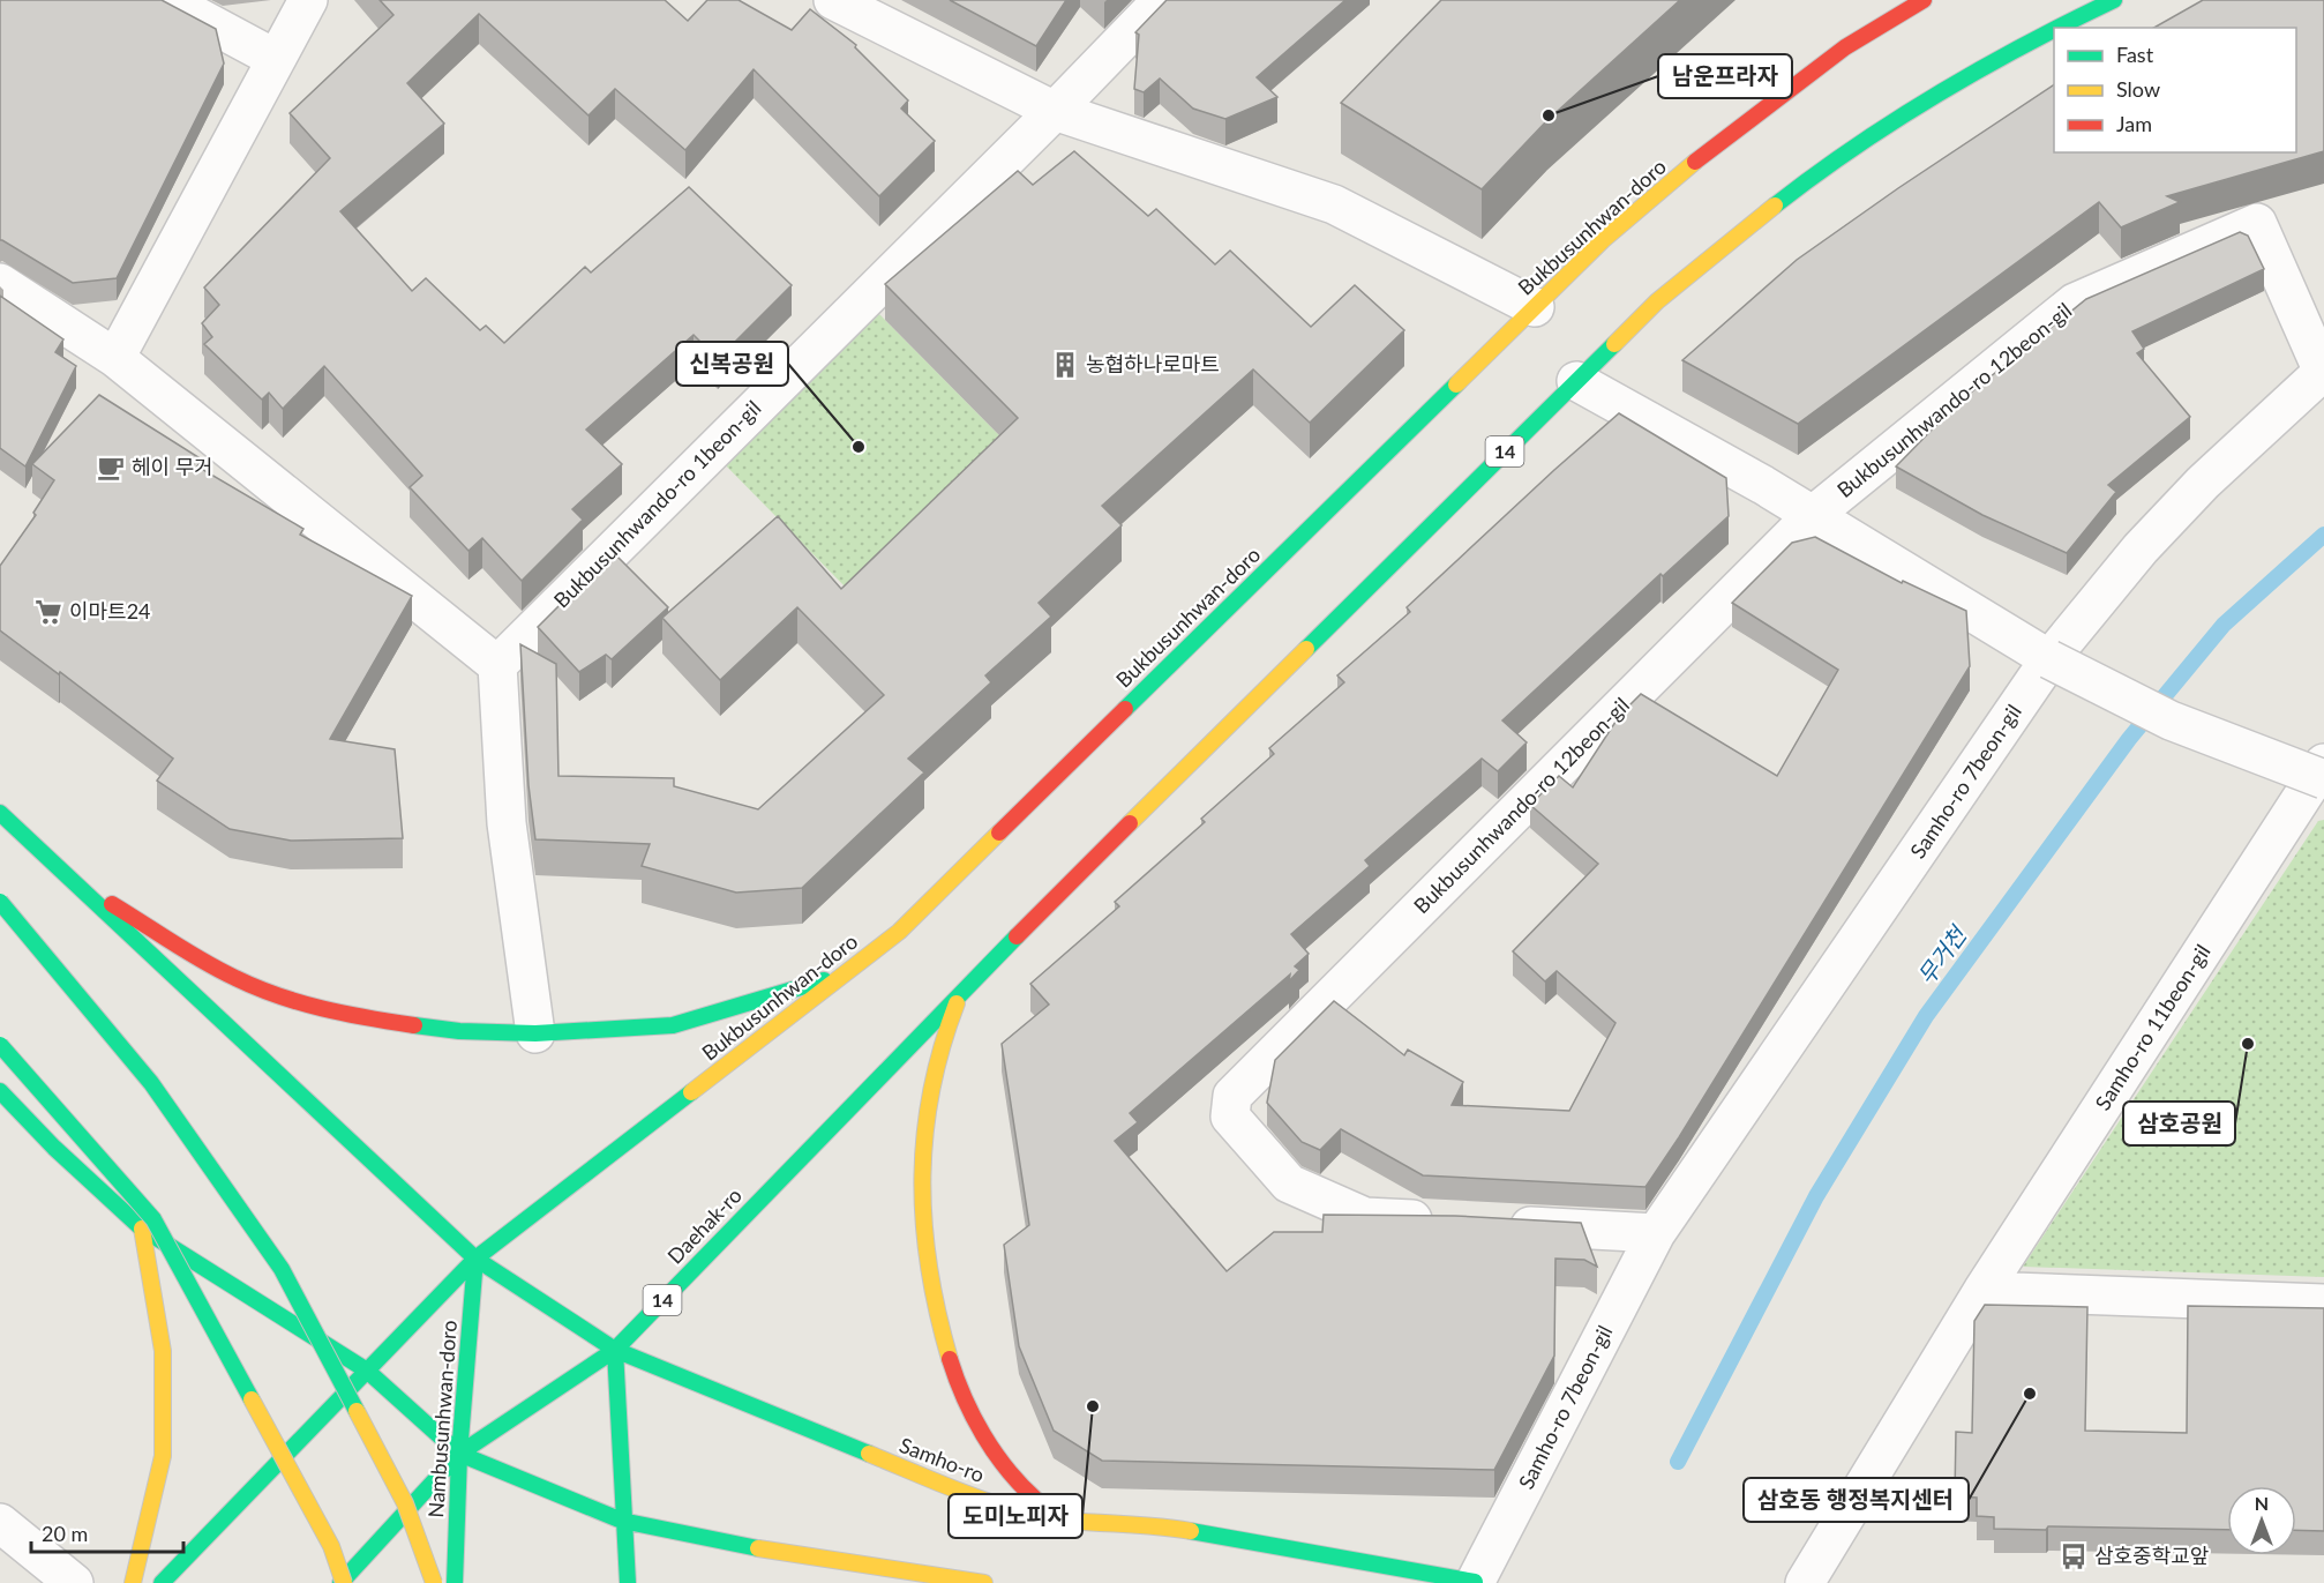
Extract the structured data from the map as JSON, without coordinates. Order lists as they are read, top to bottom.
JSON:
{
  "streets": {
    "main road": [
      "Bukbusunhwan-doro",
      "14",
      "Daehak-ro",
      "Nambusunhwan-doro",
      "Samho-ro"
    ],
    "street": [
      "Bukbusunhwando-ro 12beon-gil",
      "Bukbusunhwando-ro 1beon-gil",
      "Samho-ro 7beon-gil",
      "Samho-ro 11beon-gil"
    ]
  },
  "crossings": [
    ["Bukbusunhwan-doro", "Nambusunhwan-doro"],
    ["Bukbusunhwan-doro", "Samho-ro"],
    ["Bukbusunhwando-ro 12beon-gil", "14"],
    ["Bukbusunhwando-ro 12beon-gil", "Samho-ro 7beon-gil"],
    ["14", "Daehak-ro"],
    ["Samho-ro 7beon-gil", "Samho-ro"],
    ["Daehak-ro", "Nambusunhwan-doro"],
    ["Daehak-ro", "Samho-ro"],
    ["Nambusunhwan-doro", "Samho-ro"]
  ],
  "water": ["무거천"],
  "places": {
    "other": [
      "남운프라자",
      "신복공원",
      "삼호공원",
      "삼호동 행정복지센터",
      "도미노피자"
    ],
    "building": ["농협하나로마트"],
    "cafe": ["헤이 무거"],
    "supermarket": ["이마트24"],
    "bus stop": ["삼호중학교앞"]
  },
  "legend": ["Fast", "Slow", "Jam"],
  "scale_bar": "20 m",
  "north": "top"
}
